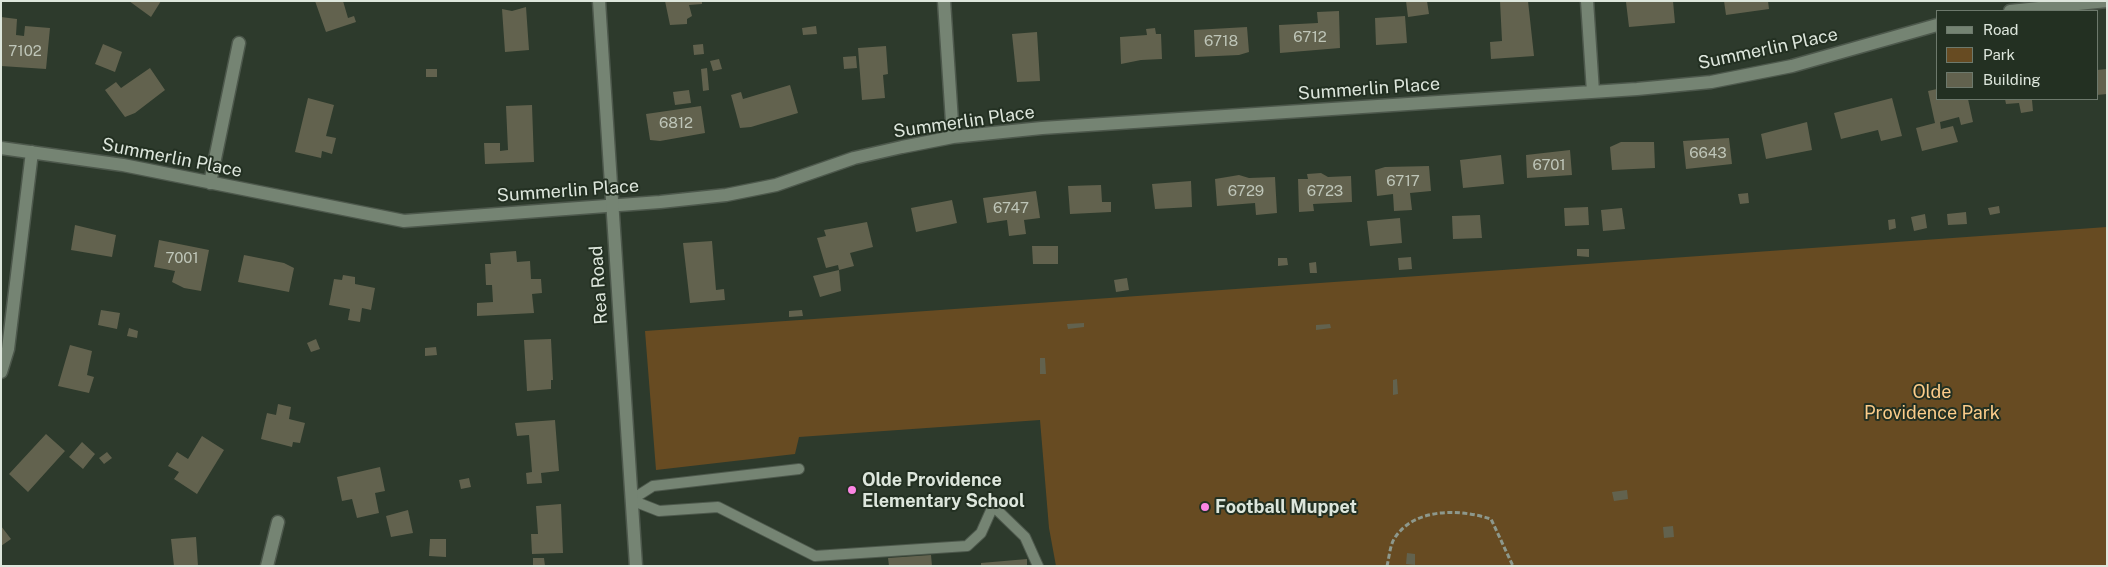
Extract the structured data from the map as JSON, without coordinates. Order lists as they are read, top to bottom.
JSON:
{
  "streets": {
    "street": ["Summerlin Place", "Rea Road"]
  },
  "crossings": [
    ["Summerlin Place", "Rea Road"]
  ],
  "parks": ["Olde Providence Park"],
  "places": ["Olde Providence Elementary School", "Football Muppet"],
  "house_numbers": [
    "6712",
    "6718",
    "7102",
    "6812",
    "6643",
    "6701",
    "6717",
    "6729",
    "6723",
    "6747",
    "7001"
  ],
  "legend": ["Road", "Park", "Building"]
}
